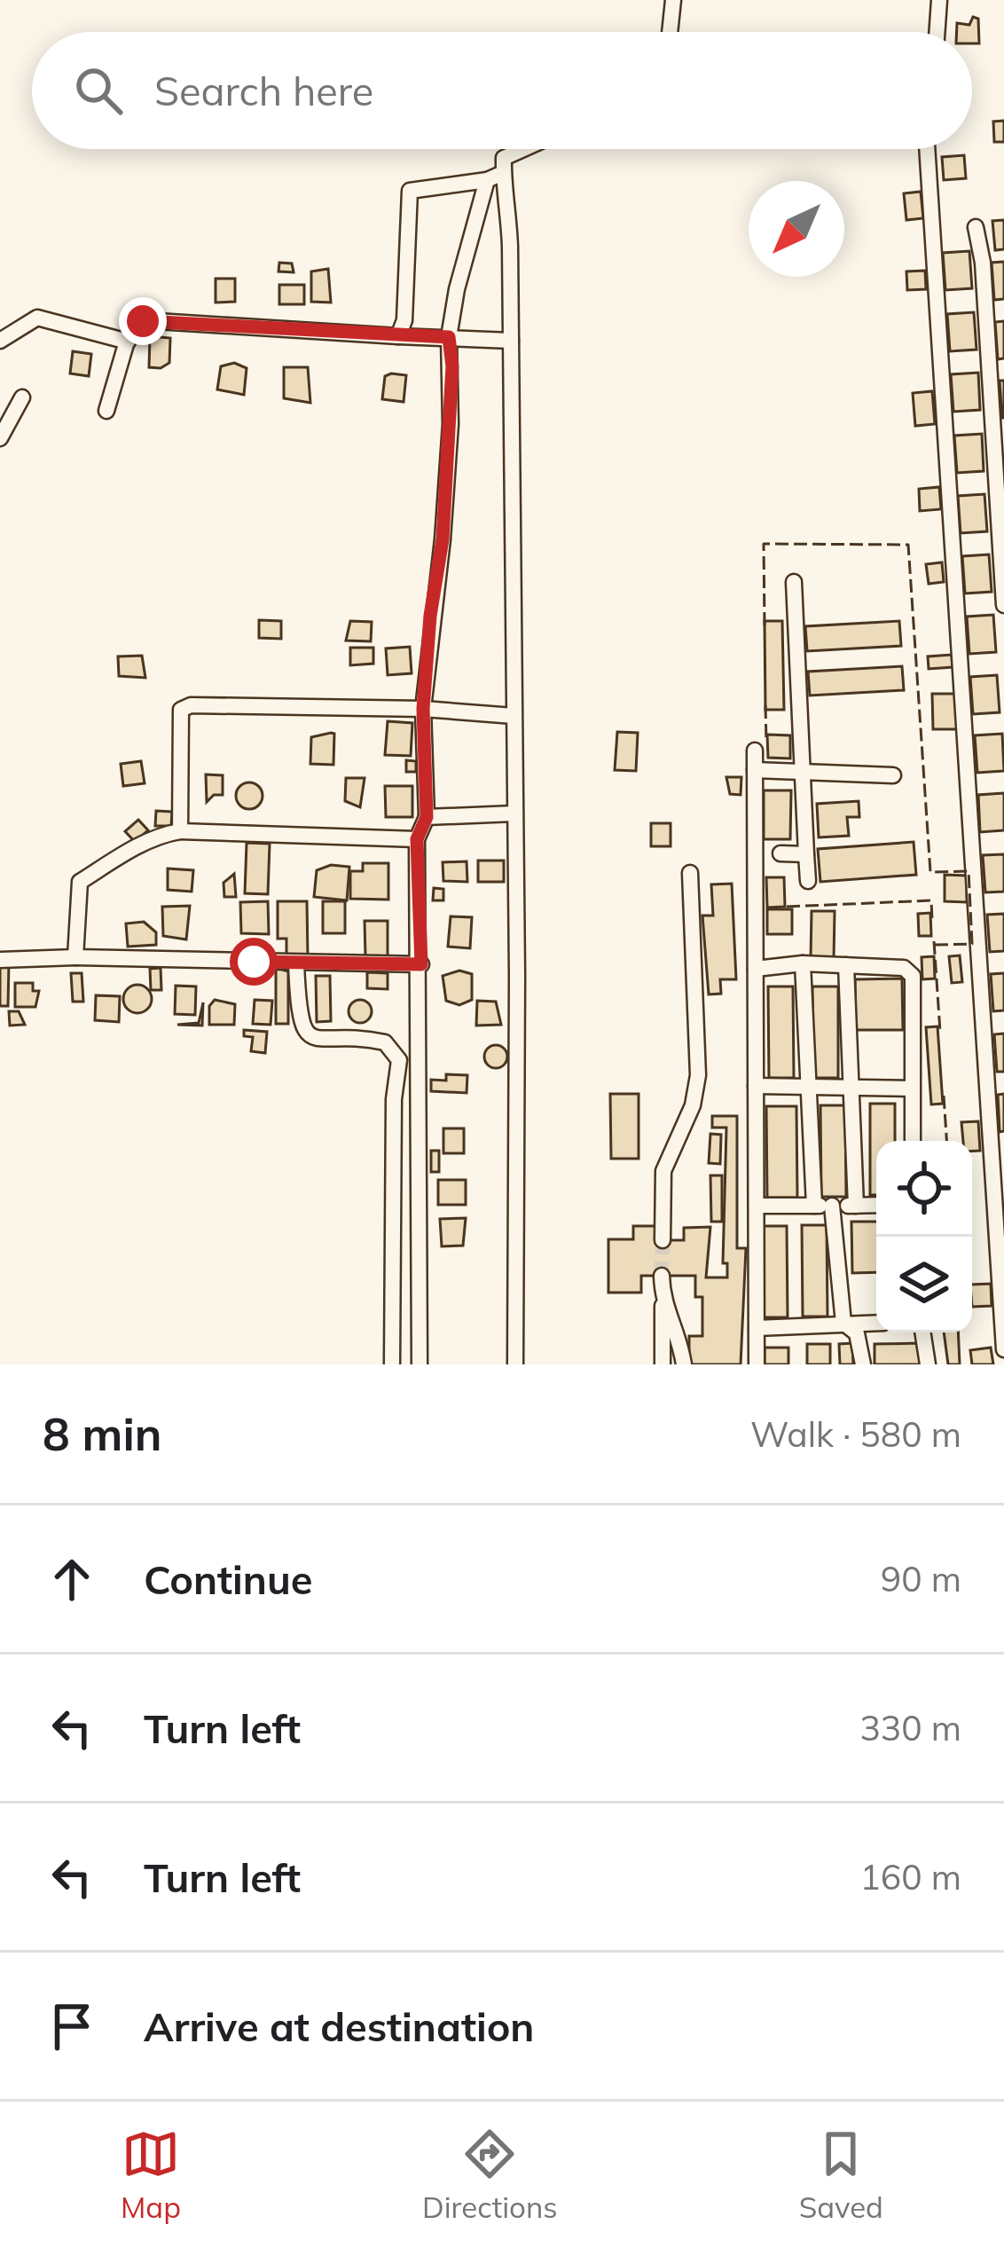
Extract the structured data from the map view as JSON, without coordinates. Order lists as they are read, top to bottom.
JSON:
{
  "north": "bottom left",
  "page": {
    "search": "Search here",
    "heading": ["8 min", "Walk · 580 m"],
    "list": [
      ["Continue", "90 m"],
      ["Turn left", "330 m"],
      ["Turn left", "160 m"],
      "Arrive at destination"
    ],
    "nav": ["Map", "Directions", "Saved"]
  }
}
